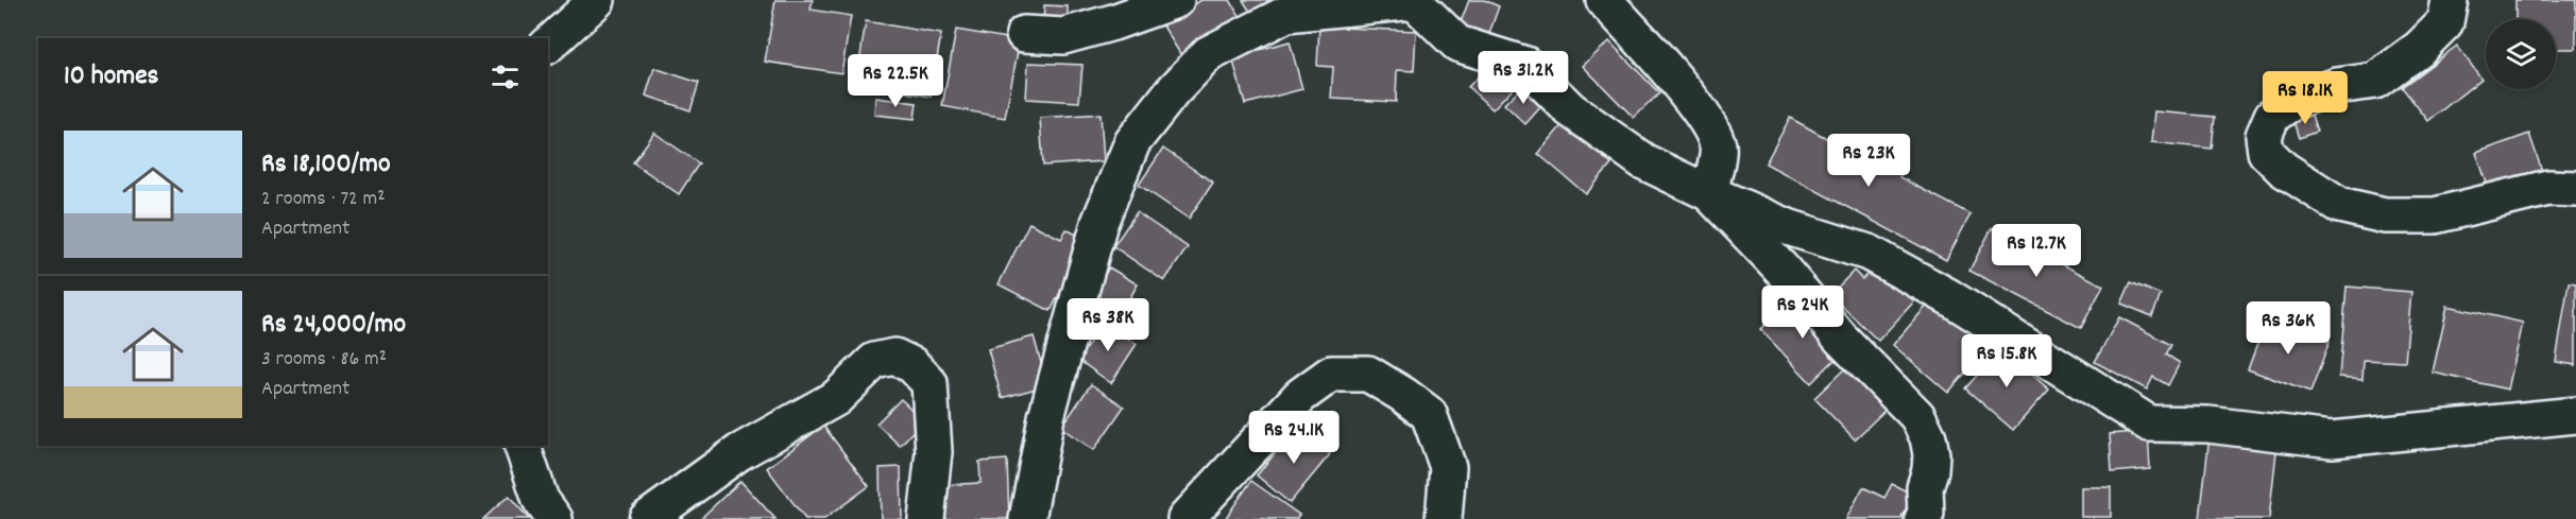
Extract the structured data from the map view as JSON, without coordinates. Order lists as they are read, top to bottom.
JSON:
{
  "page": {
    "heading": "10 homes",
    "price": [
      "Rs 31.2K",
      "Rs 22.5K",
      "Rs 18.1K",
      "Rs 23K",
      "Rs 12.7K",
      "Rs 24K",
      "Rs 38K",
      "Rs 36K",
      "Rs 15.8K",
      "Rs 24.1K"
    ],
    "list": [
      {
        "name": "Rs 18,100/mo",
        "note": "2 rooms · 72 m² · Apartment"
      },
      {
        "name": "Rs 24,000/mo",
        "note": "3 rooms · 86 m² · Apartment"
      }
    ]
  }
}
